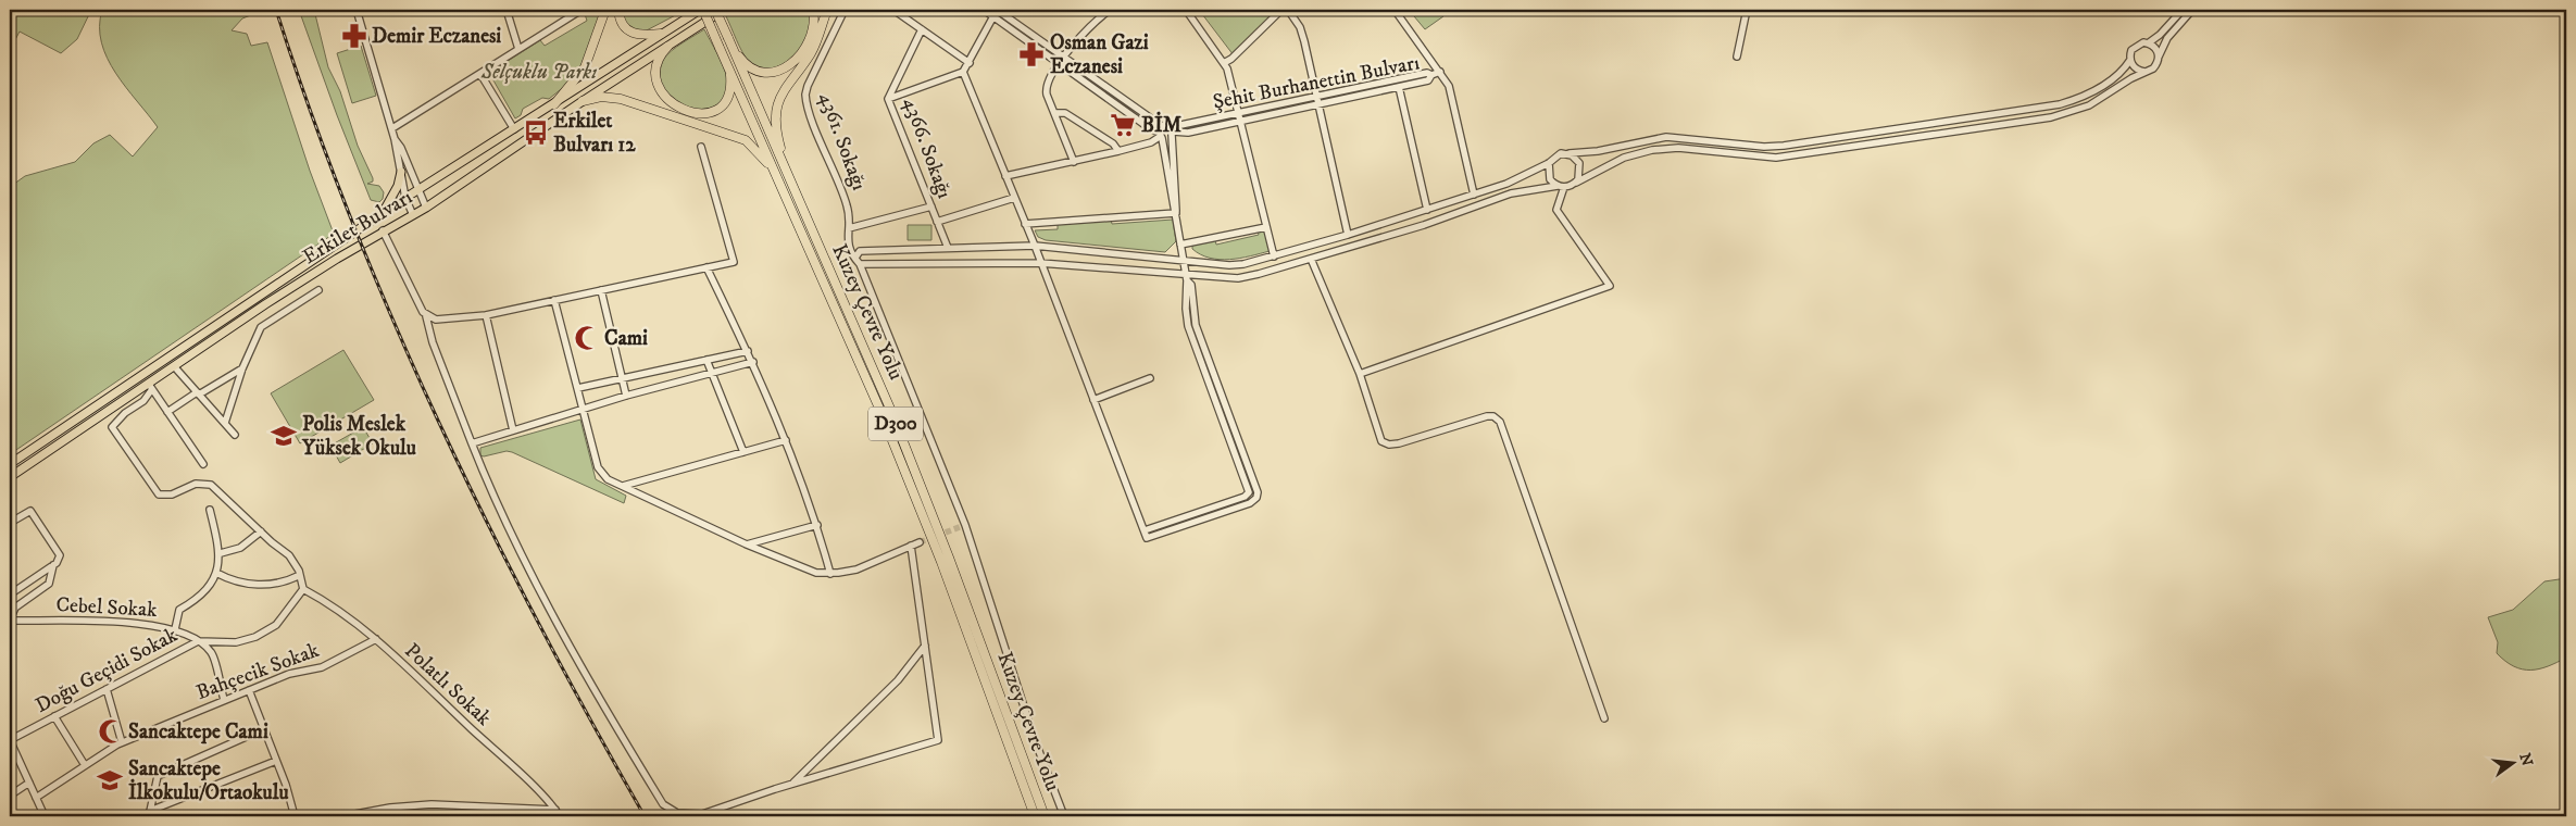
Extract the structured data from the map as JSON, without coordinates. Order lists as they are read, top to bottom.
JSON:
{
  "streets": {
    "highway": ["Kuzey Çevre Yolu", "D300"],
    "main road": ["Erkilet Bulvarı"],
    "street": [
      "Şehit Burhanettin Bulvarı",
      "4361. Sokağı",
      "4366. Sokağı",
      "Cebel Sokak",
      "Doğu Geçidi Sokak",
      "Bahçecik Sokak",
      "Polatlı Sokak"
    ]
  },
  "crossings": [
    ["Erkilet Bulvarı", "Kuzey Çevre Yolu"],
    ["Kuzey Çevre Yolu", "D300"],
    ["Cebel Sokak", "Doğu Geçidi Sokak"],
    ["Cebel Sokak", "Bahçecik Sokak"],
    ["Doğu Geçidi Sokak", "Polatlı Sokak"],
    ["Bahçecik Sokak", "Polatlı Sokak"]
  ],
  "parks": ["Selçuklu Parkı"],
  "places": {
    "pharmacy": ["Demir Eczanesi", "Osman Gazi Eczanesi"],
    "supermarket": ["BİM"],
    "bus stop": ["Erkilet Bulvarı 12"],
    "mosque": ["Cami", "Sancaktepe Cami"],
    "school or university": ["Polis Meslek Yüksek Okulu", "Sancaktepe İlkokulu/Ortaokulu"]
  },
  "north": "right"
}
